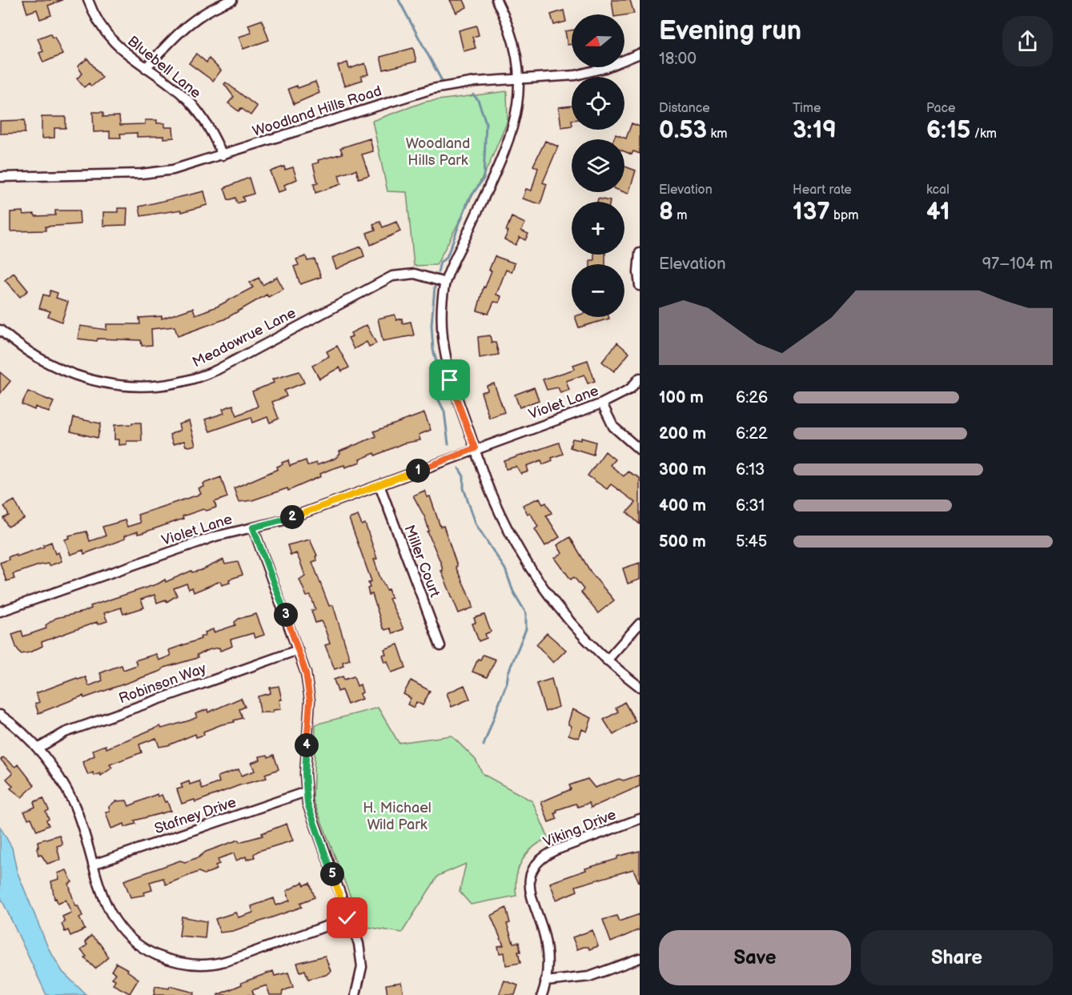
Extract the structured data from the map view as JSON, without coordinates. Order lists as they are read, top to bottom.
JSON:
{
  "streets": {
    "street": [
      "Bluebell Lane",
      "Woodland Hills Road",
      "Meadowrue Lane",
      "Violet Lane",
      "Miller Court",
      "Robinson Way",
      "Stafney Drive",
      "Viking Drive"
    ]
  },
  "crossings": [
    ["Bluebell Lane", "Woodland Hills Road"],
    ["Violet Lane", "Miller Court"]
  ],
  "parks": ["Woodland Hills Park", "H. Michael Wild Park"],
  "north": "left",
  "page": {
    "heading": ["Evening run", "18:00"],
    "map_buttons": ["+", "−"],
    "stats": [
      ["Distance", "0.53 km"],
      ["Time", "3:19"],
      ["Pace", "6:15 /km"],
      ["Elevation", "8 m"],
      ["Heart rate", "137 bpm"],
      ["kcal", "41"]
    ],
    "chart": ["Elevation", "97–104 m"],
    "list": [
      {
        "name": "100 m",
        "note": "6:26"
      },
      {
        "name": "200 m",
        "note": "6:22"
      },
      {
        "name": "300 m",
        "note": "6:13"
      },
      {
        "name": "400 m",
        "note": "6:31"
      },
      {
        "name": "500 m",
        "note": "5:45"
      }
    ],
    "pins": [
      "1",
      "2",
      "3",
      "4",
      "5"
    ],
    "buttons": ["Save", "Share"]
  }
}
